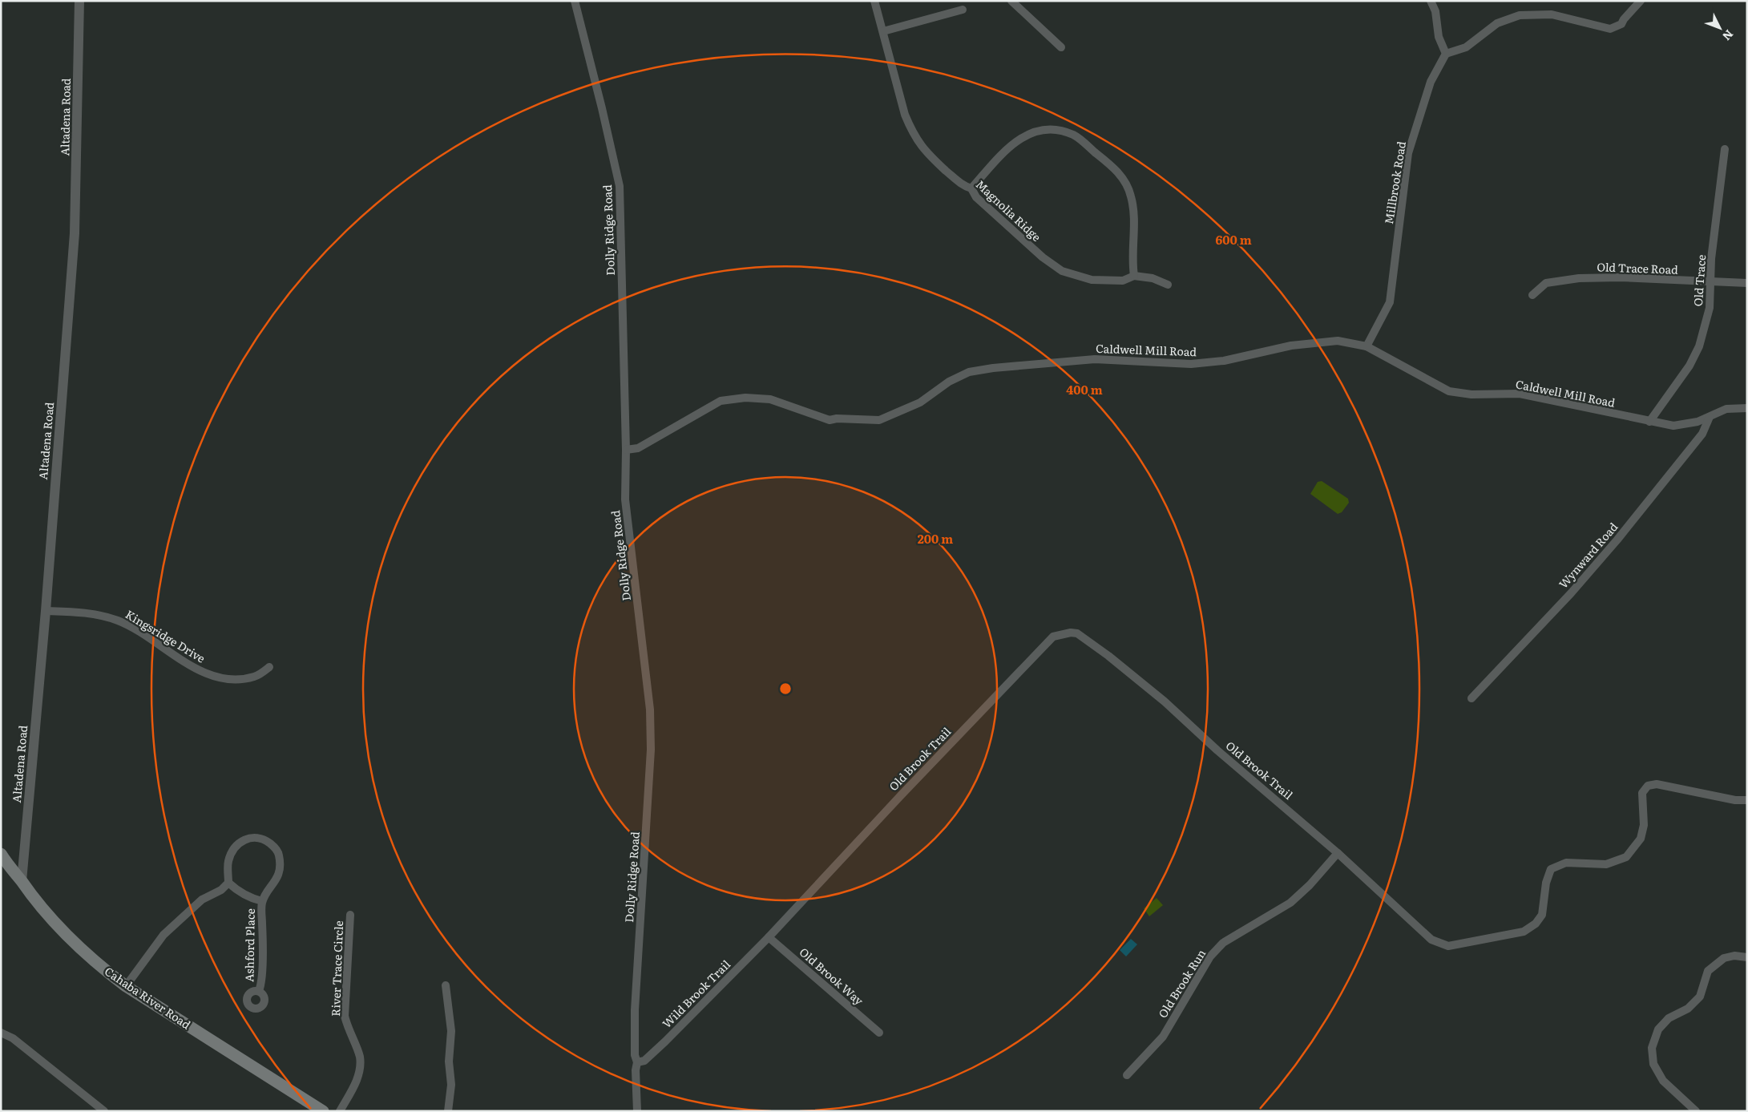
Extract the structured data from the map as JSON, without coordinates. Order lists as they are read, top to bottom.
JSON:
{
  "streets": {
    "main road": ["Cahaba River Road"],
    "street": [
      "Altadena Road",
      "Millbrook Road",
      "Magnolia Ridge",
      "Dolly Ridge Road",
      "Old Trace Road",
      "Old Trace",
      "Caldwell Mill Road",
      "Wynward Road",
      "Kingsridge Drive",
      "Old Brook Trail",
      "Ashford Place",
      "River Trace Circle",
      "Old Brook Way",
      "Old Brook Run",
      "Wild Brook Trail"
    ]
  },
  "crossings": [
    ["Altadena Road", "Kingsridge Drive"],
    ["Altadena Road", "Cahaba River Road"],
    ["Millbrook Road", "Caldwell Mill Road"],
    ["Dolly Ridge Road", "Caldwell Mill Road"],
    ["Dolly Ridge Road", "Wild Brook Trail"],
    ["Old Trace Road", "Old Trace"],
    ["Old Trace", "Caldwell Mill Road"],
    ["Caldwell Mill Road", "Wynward Road"],
    ["Old Brook Trail", "Old Brook Way"],
    ["Old Brook Trail", "Old Brook Run"],
    ["Old Brook Trail", "Wild Brook Trail"],
    ["Old Brook Way", "Wild Brook Trail"]
  ],
  "north": "bottom right",
  "rings": ["600 m", "400 m", "200 m"]
}
